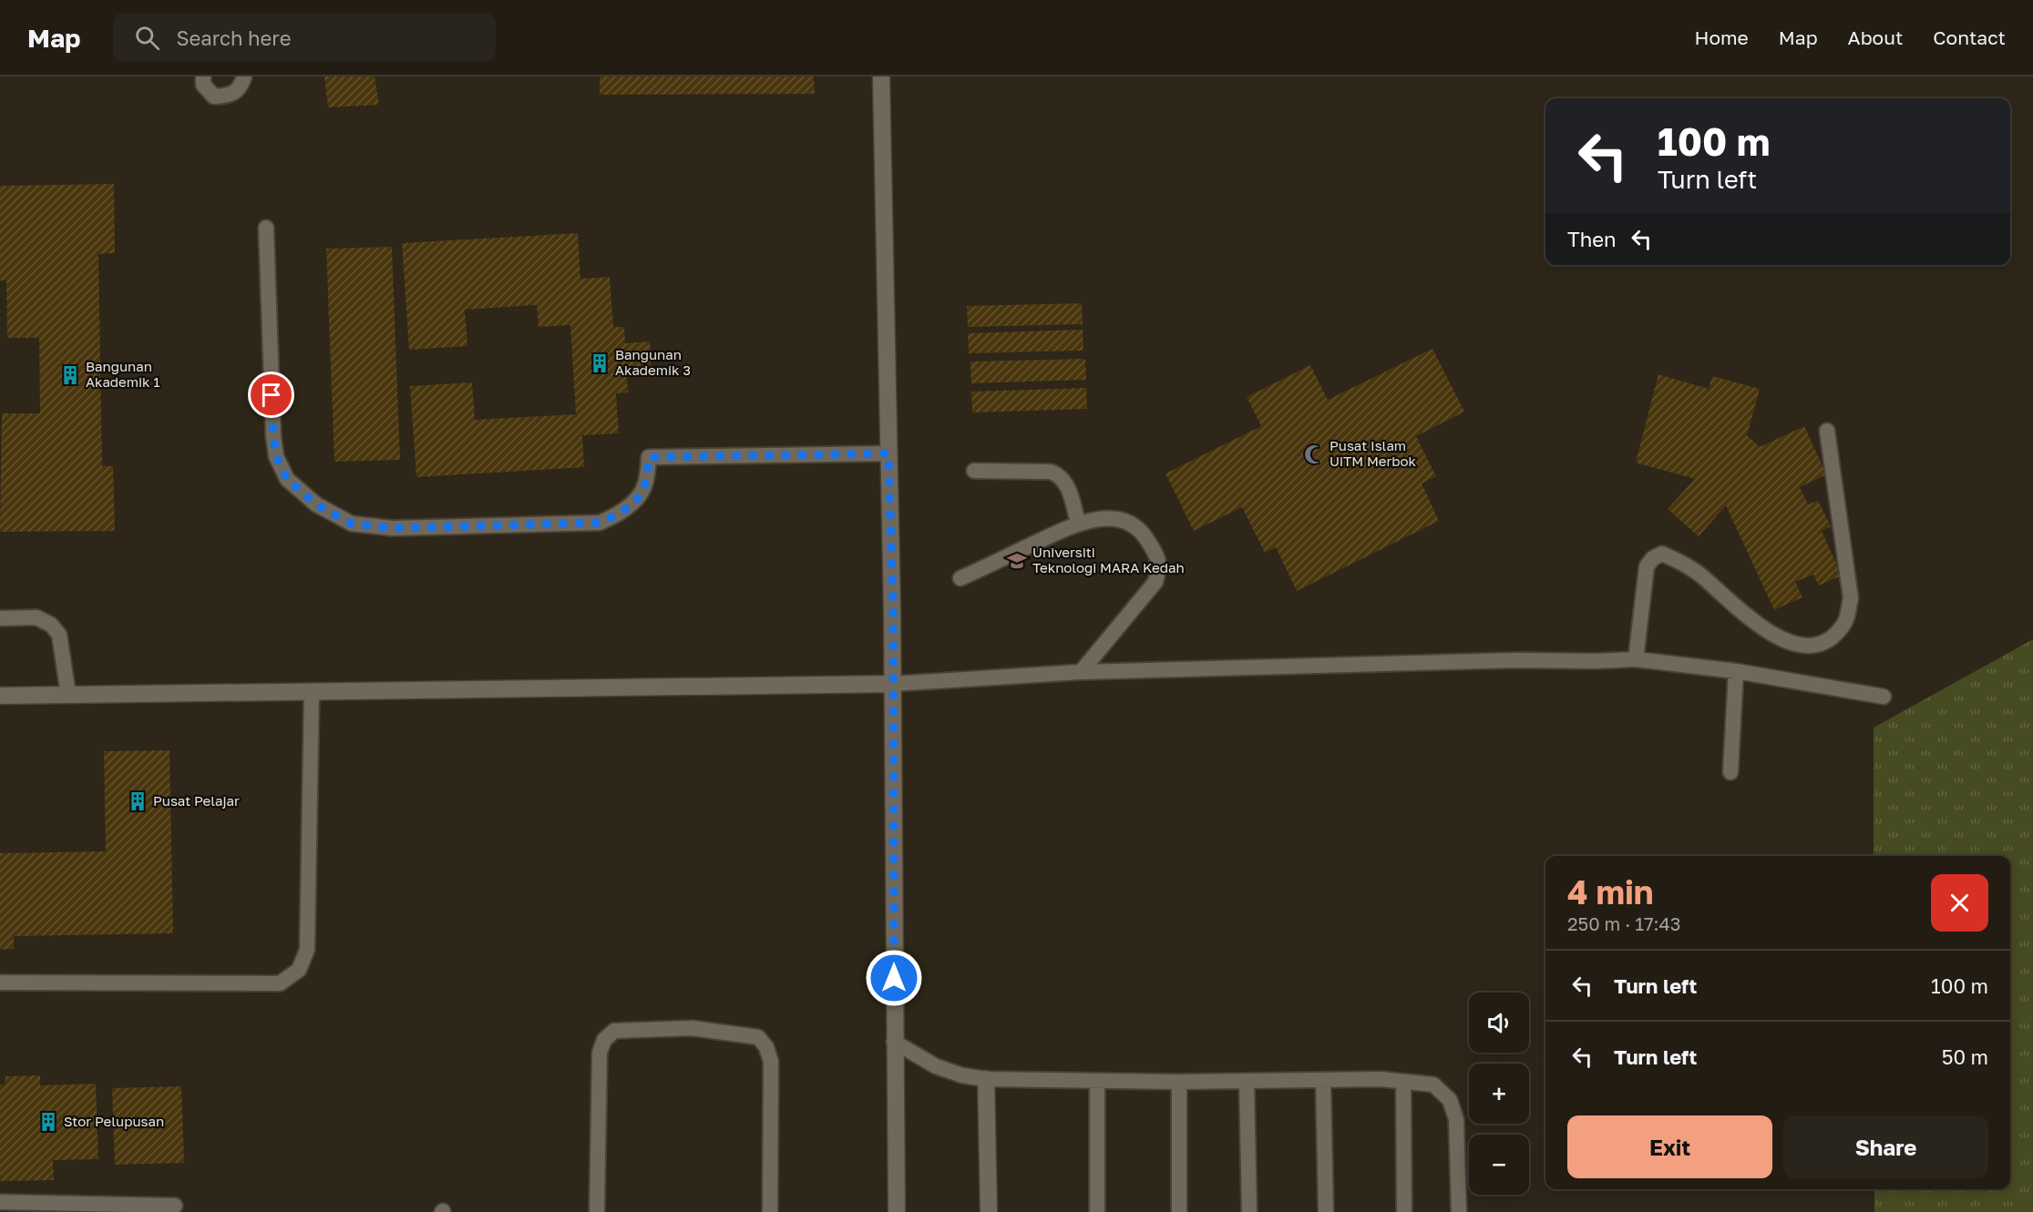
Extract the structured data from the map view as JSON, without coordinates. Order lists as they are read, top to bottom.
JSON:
{
  "places": {
    "building": [
      "Bangunan Akademik 3",
      "Bangunan Akademik 1",
      "Pusat Pelajar",
      "Stor Pelupusan"
    ],
    "mosque": ["Pusat Islam UiTM Merbok"],
    "school or university": ["Universiti Teknologi MARA Kedah"]
  },
  "page": {
    "header": "Map",
    "search": "Search here",
    "nav": [
      "Home",
      "Map",
      "About",
      "Contact"
    ],
    "turn": ["100 m", "Turn left"],
    "then": "Then",
    "heading": ["4 min", "250 m · 17:43"],
    "list": [
      {
        "name": "Turn left",
        "value": "100 m"
      },
      {
        "name": "Turn left",
        "value": "50 m"
      }
    ],
    "map_buttons": ["+", "−"],
    "buttons": ["Exit", "Share"]
  }
}
